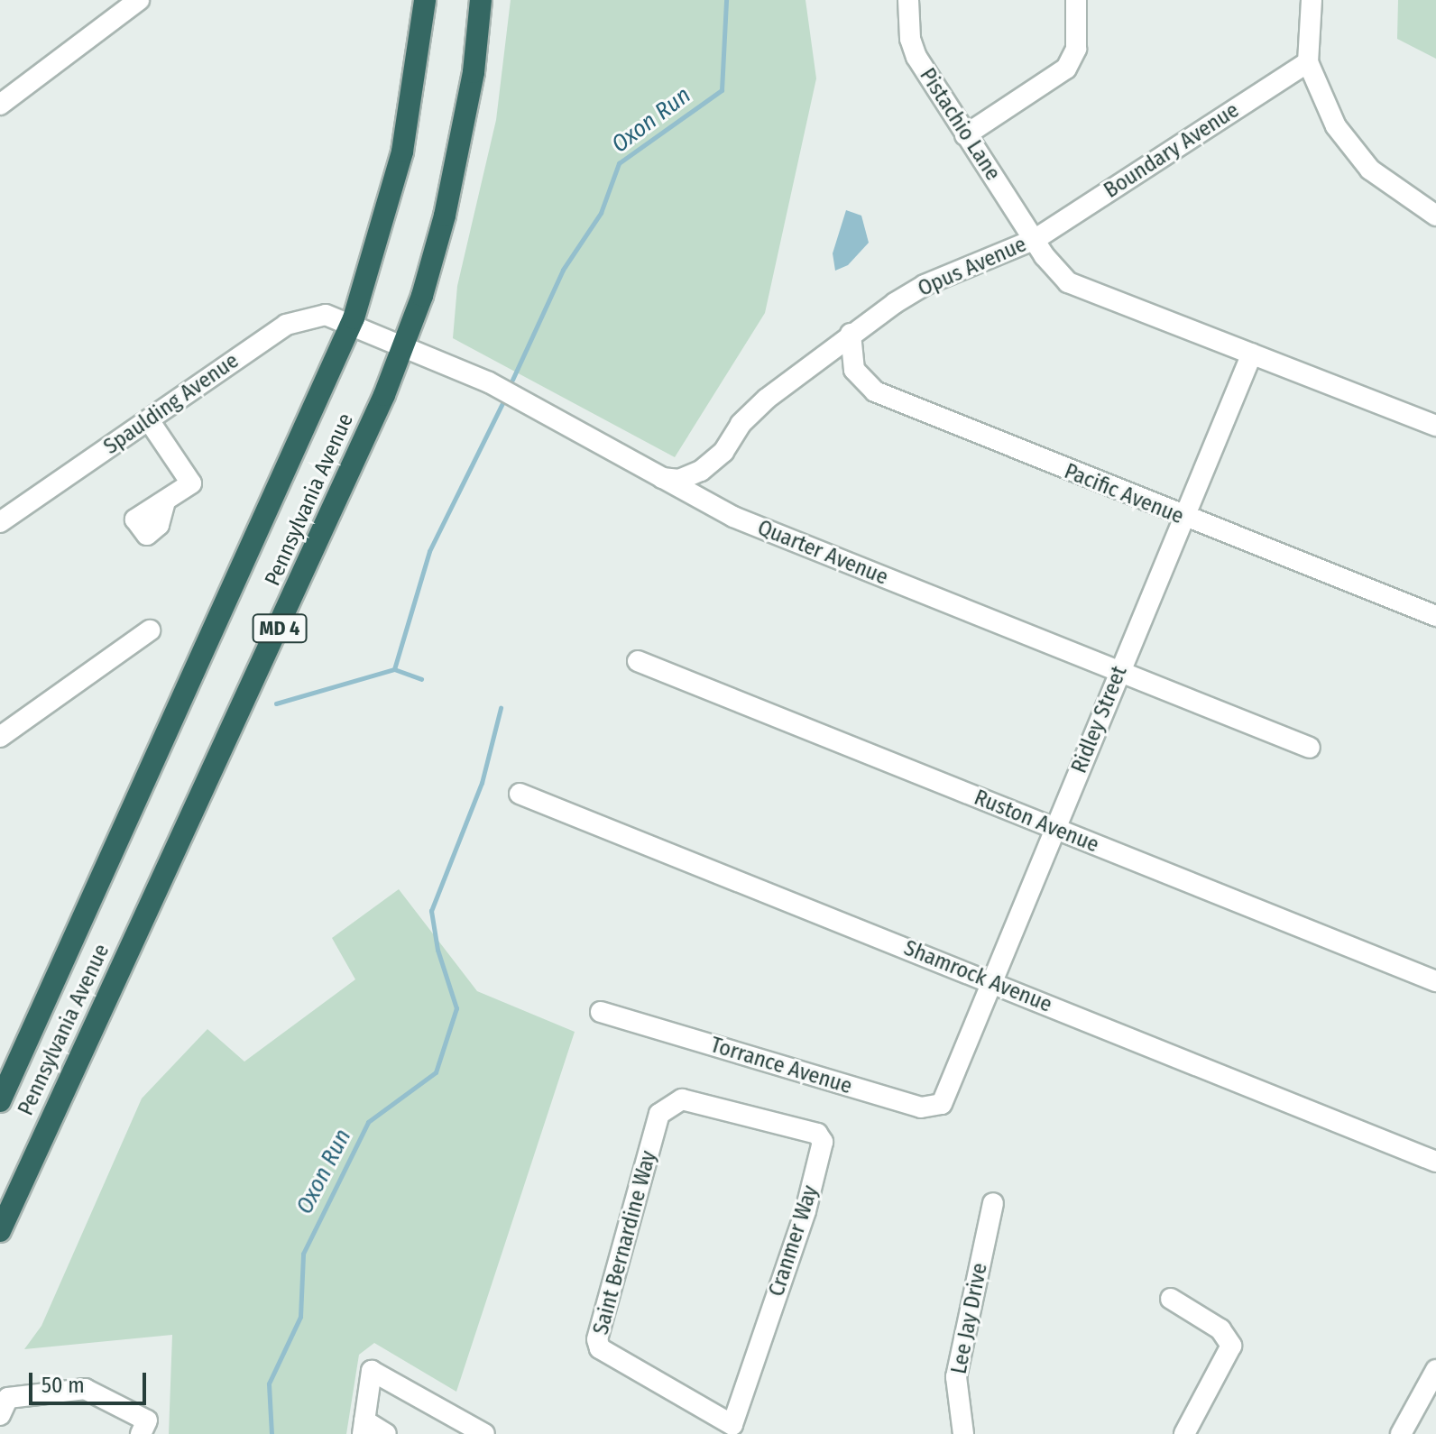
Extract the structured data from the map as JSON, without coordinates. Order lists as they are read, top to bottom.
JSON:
{
  "streets": {
    "highway": ["Pennsylvania Avenue", "MD 4"],
    "street": [
      "Pistachio Lane",
      "Boundary Avenue",
      "Opus Avenue",
      "Spaulding Avenue",
      "Pacific Avenue",
      "Quarter Avenue",
      "Ridley Street",
      "Ruston Avenue",
      "Shamrock Avenue",
      "Torrance Avenue",
      "Cranmer Way",
      "Saint Bernardine Way",
      "Lee Jay Drive"
    ]
  },
  "crossings": [
    ["Pistachio Lane", "Boundary Avenue"],
    ["Pistachio Lane", "Opus Avenue"],
    ["Boundary Avenue", "Opus Avenue"],
    ["Opus Avenue", "Pacific Avenue"],
    ["Opus Avenue", "Quarter Avenue"],
    ["Opus Avenue", "Ridley Street"],
    ["Spaulding Avenue", "Pennsylvania Avenue"],
    ["Spaulding Avenue", "Quarter Avenue"],
    ["Pacific Avenue", "Ridley Street"],
    ["Pennsylvania Avenue", "Quarter Avenue"],
    ["Quarter Avenue", "Ridley Street"],
    ["Ridley Street", "Ruston Avenue"],
    ["Ridley Street", "Shamrock Avenue"],
    ["Ridley Street", "Torrance Avenue"],
    ["Cranmer Way", "Saint Bernardine Way"]
  ],
  "water": ["Oxon Run"],
  "scale_bar": "50 m"
}
